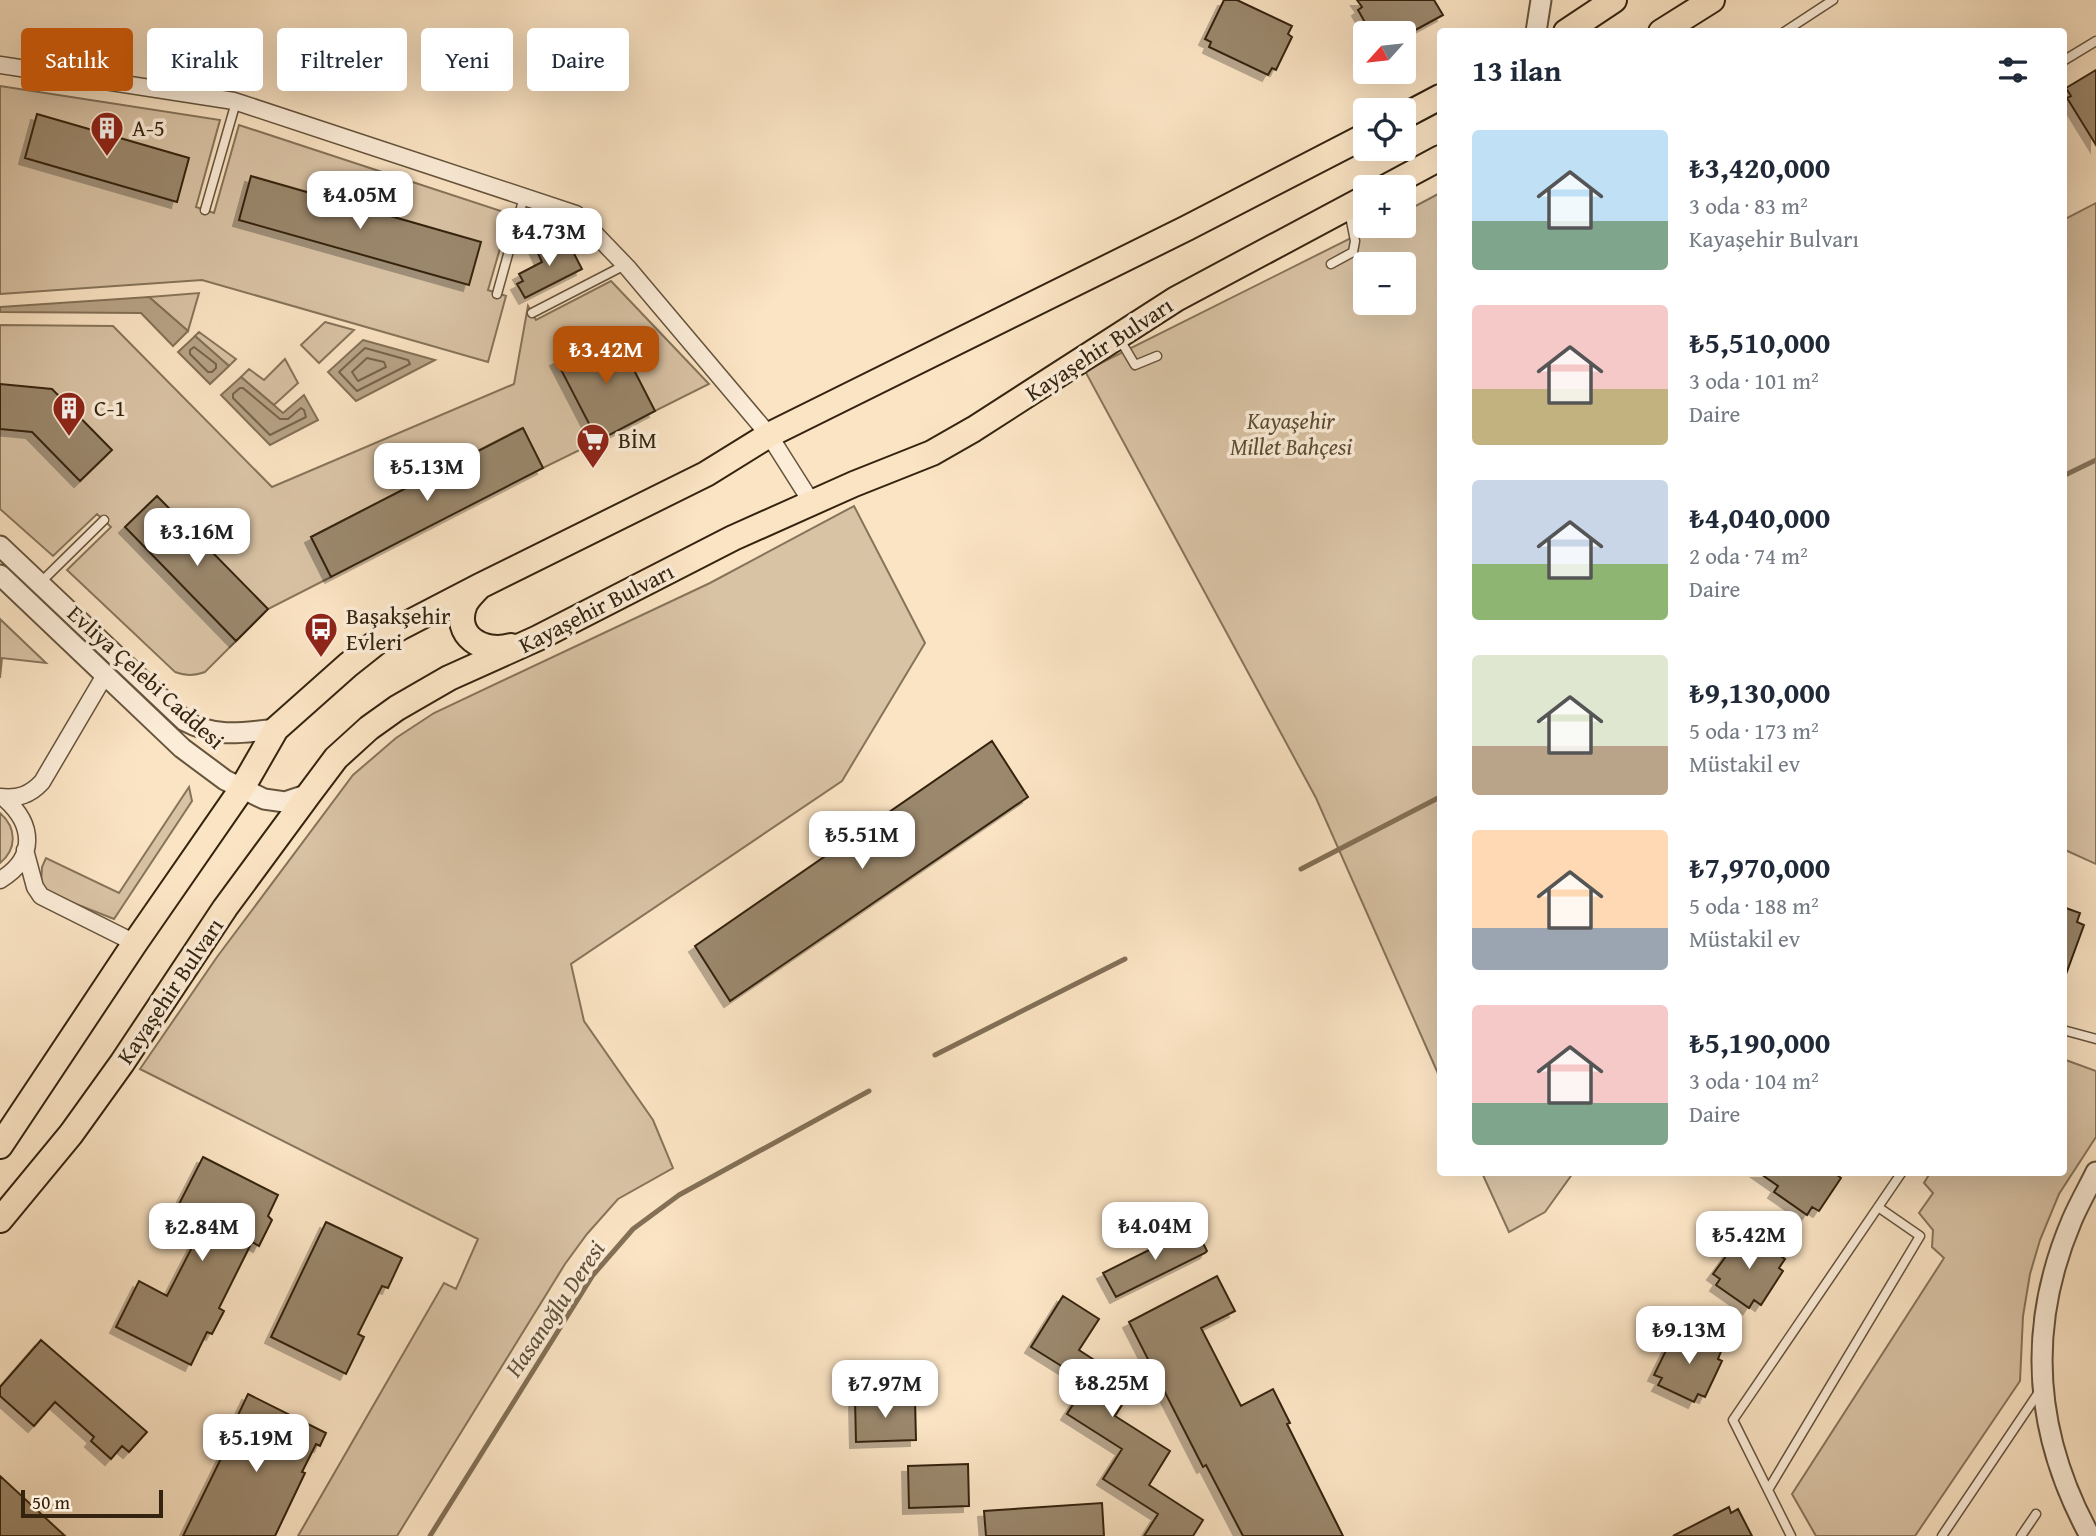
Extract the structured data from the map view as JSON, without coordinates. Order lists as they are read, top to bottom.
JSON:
{
  "streets": {
    "main road": ["Kayaşehir Bulvarı"],
    "street": ["Evliya Çelebi Caddesi"]
  },
  "crossings": [
    ["Kayaşehir Bulvarı", "Evliya Çelebi Caddesi"]
  ],
  "water": ["Hasanoğlu Deresi"],
  "parks": ["Kayaşehir Millet Bahçesi"],
  "places": {
    "building": ["A-5", "C-1"],
    "supermarket": ["BİM"],
    "bus stop": ["Başakşehir Evleri"]
  },
  "scale_bar": "50 m",
  "north": "bottom left",
  "page": {
    "map_buttons": ["+", "−"],
    "chip": [
      "Satılık",
      "Kiralık",
      "Filtreler",
      "Yeni",
      "Daire"
    ],
    "heading": "13 ilan",
    "list": [
      {
        "name": "₺3,420,000",
        "note": "3 oda · 83 m² · Kayaşehir Bulvarı"
      },
      {
        "name": "₺5,510,000",
        "note": "3 oda · 101 m² · Daire"
      },
      {
        "name": "₺4,040,000",
        "note": "2 oda · 74 m² · Daire"
      },
      {
        "name": "₺9,130,000",
        "note": "5 oda · 173 m² · Müstakil ev"
      },
      {
        "name": "₺7,970,000",
        "note": "5 oda · 188 m² · Müstakil ev"
      },
      {
        "name": "₺5,190,000",
        "note": "3 oda · 104 m² · Daire"
      }
    ],
    "price": [
      "₺4.05M",
      "₺4.73M",
      "₺3.42M",
      "₺5.13M",
      "₺3.16M",
      "₺5.51M",
      "₺4.04M",
      "₺2.84M",
      "₺5.42M",
      "₺9.13M",
      "₺8.25M",
      "₺7.97M",
      "₺5.19M"
    ],
    "scale": "50 m"
  }
}
